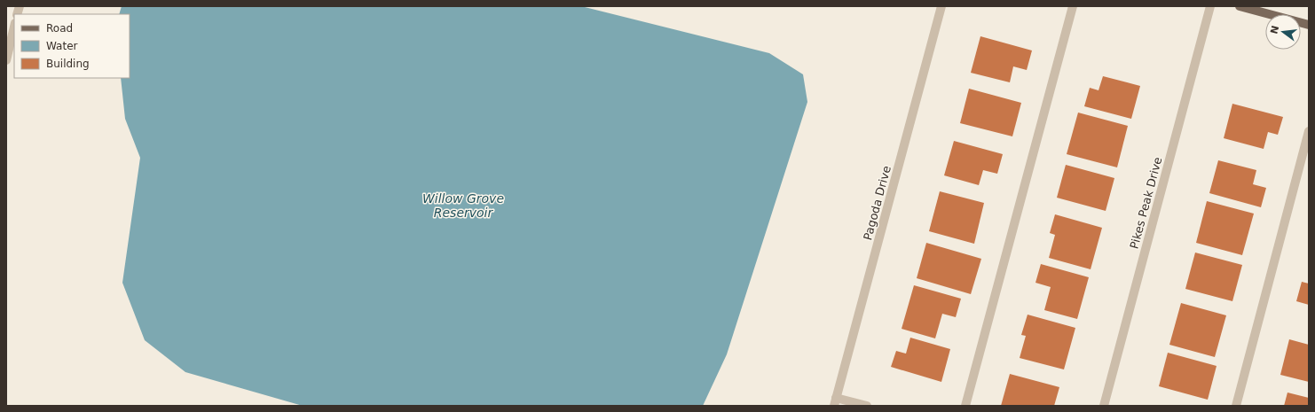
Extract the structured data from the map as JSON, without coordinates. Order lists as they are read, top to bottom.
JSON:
{
  "streets": {
    "street": ["Pagoda Drive", "Pikes Peak Drive"]
  },
  "water": ["Willow Grove Reservoir"],
  "legend": ["Road", "Water", "Building"],
  "north": "left"
}
